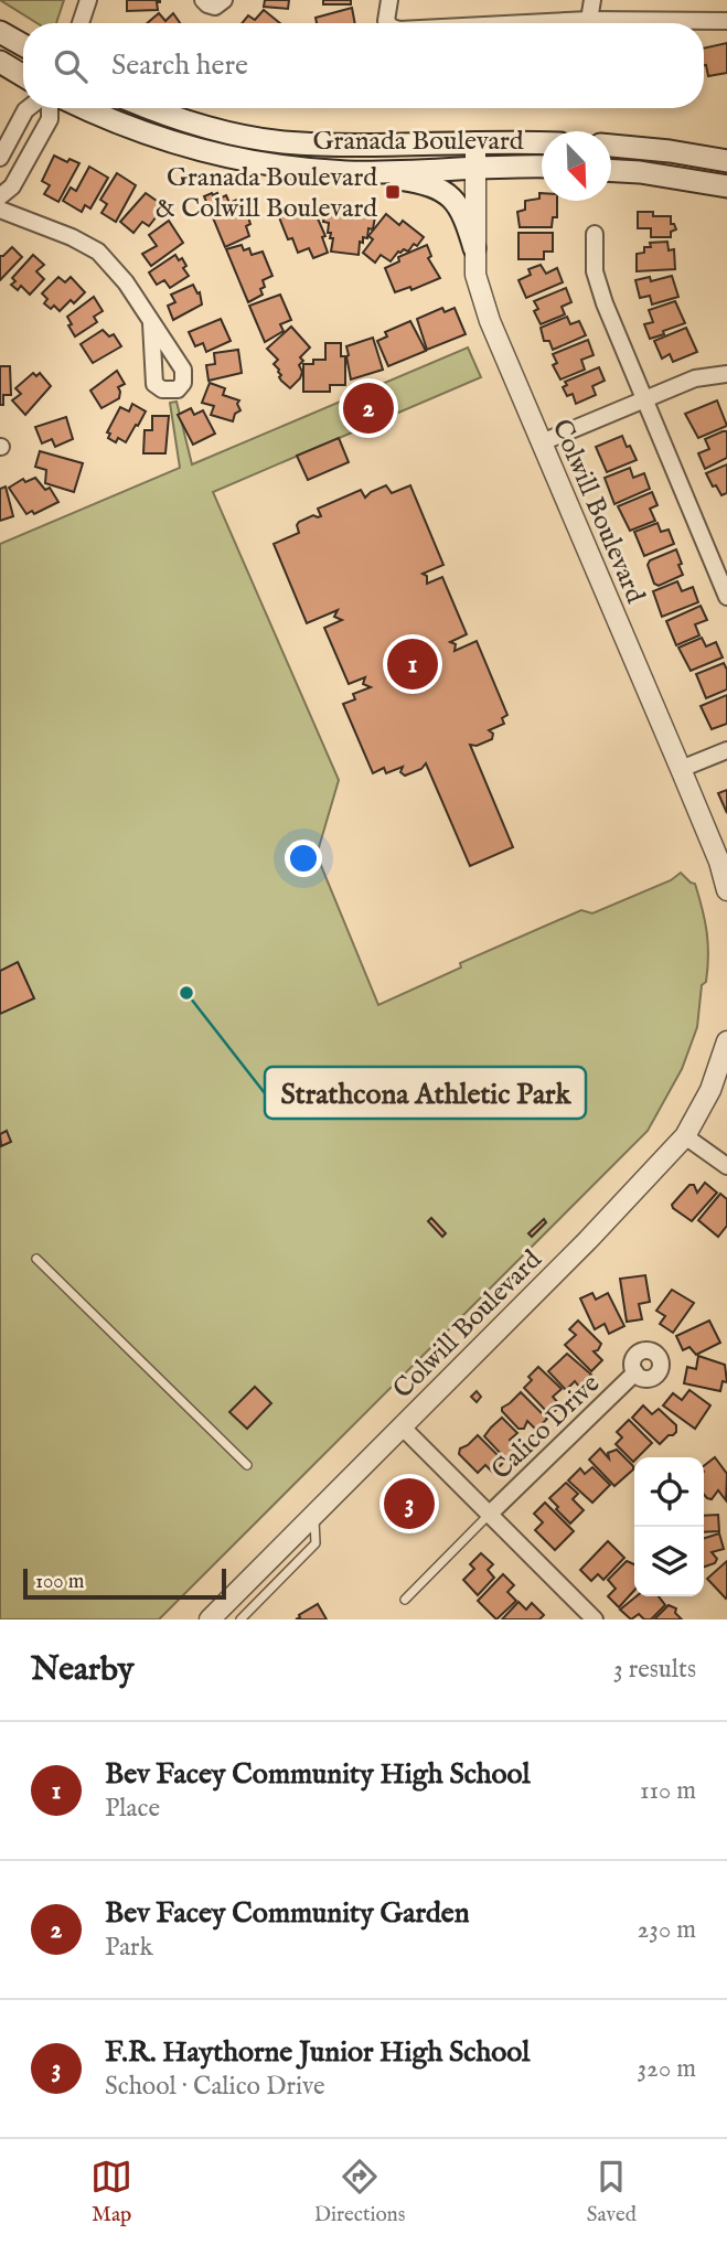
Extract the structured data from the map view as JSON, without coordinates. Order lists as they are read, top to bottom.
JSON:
{
  "streets": {
    "main road": ["Granada Boulevard"],
    "street": ["Colwill Boulevard", "Calico Drive"]
  },
  "crossings": [
    ["Granada Boulevard", "Colwill Boulevard"],
    ["Colwill Boulevard", "Calico Drive"]
  ],
  "places": {
    "transit": ["Granada Boulevard & Colwill Boulevard"],
    "other": ["Strathcona Athletic Park"]
  },
  "scale_bar": "100 m",
  "north": "bottom right",
  "page": {
    "search": "Search here",
    "pins": ["2", "1", "3"],
    "scale": "100 m",
    "heading": ["Nearby", "3 results"],
    "list": [
      {
        "mark": "1",
        "name": "Bev Facey Community High School",
        "note": "Place",
        "value": "110 m"
      },
      {
        "mark": "2",
        "name": "Bev Facey Community Garden",
        "note": "Park",
        "value": "230 m"
      },
      {
        "mark": "3",
        "name": "F.R. Haythorne Junior High School",
        "note": "School · Calico Drive",
        "value": "320 m"
      }
    ],
    "nav": ["Map", "Directions", "Saved"]
  }
}
